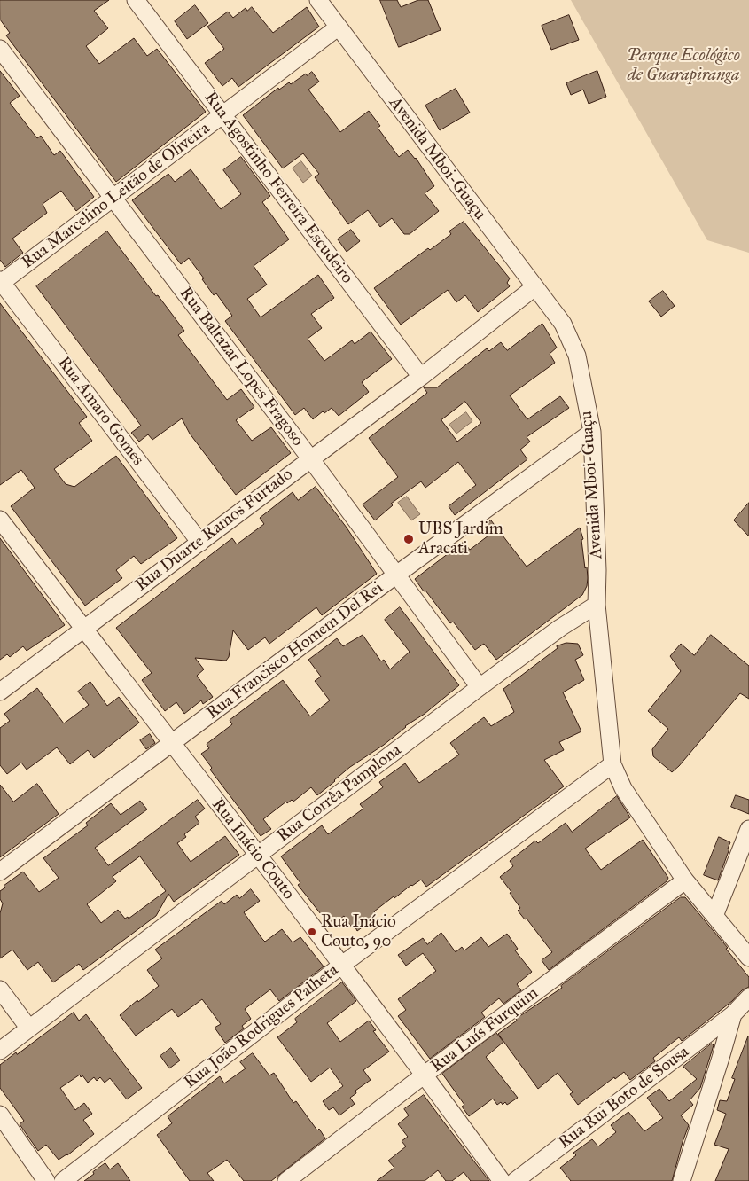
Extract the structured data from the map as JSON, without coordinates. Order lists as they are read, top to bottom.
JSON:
{
  "streets": {
    "street": [
      "Avenida Mboi-Guaçu",
      "Rua Agostinho Ferreira Escudeiro",
      "Rua Marcelino Leitão de Oliveira",
      "Rua Baltazar Lopes Fragoso",
      "Rua Amaro Gomes",
      "Rua Duarte Ramos Furtado",
      "Rua Francisco Homem Del Rei",
      "Rua Corrêa Pamplona",
      "Rua Inácio Couto",
      "Rua João Rodrigues Palheta",
      "Rua Luís Furquim",
      "Rua Rui Boto de Sousa"
    ]
  },
  "crossings": [
    ["Avenida Mboi-Guaçu", "Rua Marcelino Leitão de Oliveira"],
    ["Avenida Mboi-Guaçu", "Rua Duarte Ramos Furtado"],
    ["Avenida Mboi-Guaçu", "Rua Francisco Homem Del Rei"],
    ["Avenida Mboi-Guaçu", "Rua Corrêa Pamplona"],
    ["Avenida Mboi-Guaçu", "Rua João Rodrigues Palheta"],
    ["Avenida Mboi-Guaçu", "Rua Luís Furquim"],
    ["Rua Agostinho Ferreira Escudeiro", "Rua Marcelino Leitão de Oliveira"],
    ["Rua Agostinho Ferreira Escudeiro", "Rua Duarte Ramos Furtado"],
    ["Rua Marcelino Leitão de Oliveira", "Rua Baltazar Lopes Fragoso"],
    ["Rua Marcelino Leitão de Oliveira", "Rua Amaro Gomes"],
    ["Rua Baltazar Lopes Fragoso", "Rua Duarte Ramos Furtado"],
    ["Rua Baltazar Lopes Fragoso", "Rua Francisco Homem Del Rei"],
    ["Rua Baltazar Lopes Fragoso", "Rua Corrêa Pamplona"],
    ["Rua Amaro Gomes", "Rua Duarte Ramos Furtado"],
    ["Rua Duarte Ramos Furtado", "Rua Inácio Couto"],
    ["Rua Francisco Homem Del Rei", "Rua Inácio Couto"],
    ["Rua Corrêa Pamplona", "Rua Inácio Couto"],
    ["Rua Inácio Couto", "Rua João Rodrigues Palheta"],
    ["Rua Inácio Couto", "Rua Luís Furquim"]
  ],
  "parks": ["Parque Ecológico de Guarapiranga"],
  "places": ["UBS Jardim Aracati", "Rua Inácio Couto, 90"]
}
